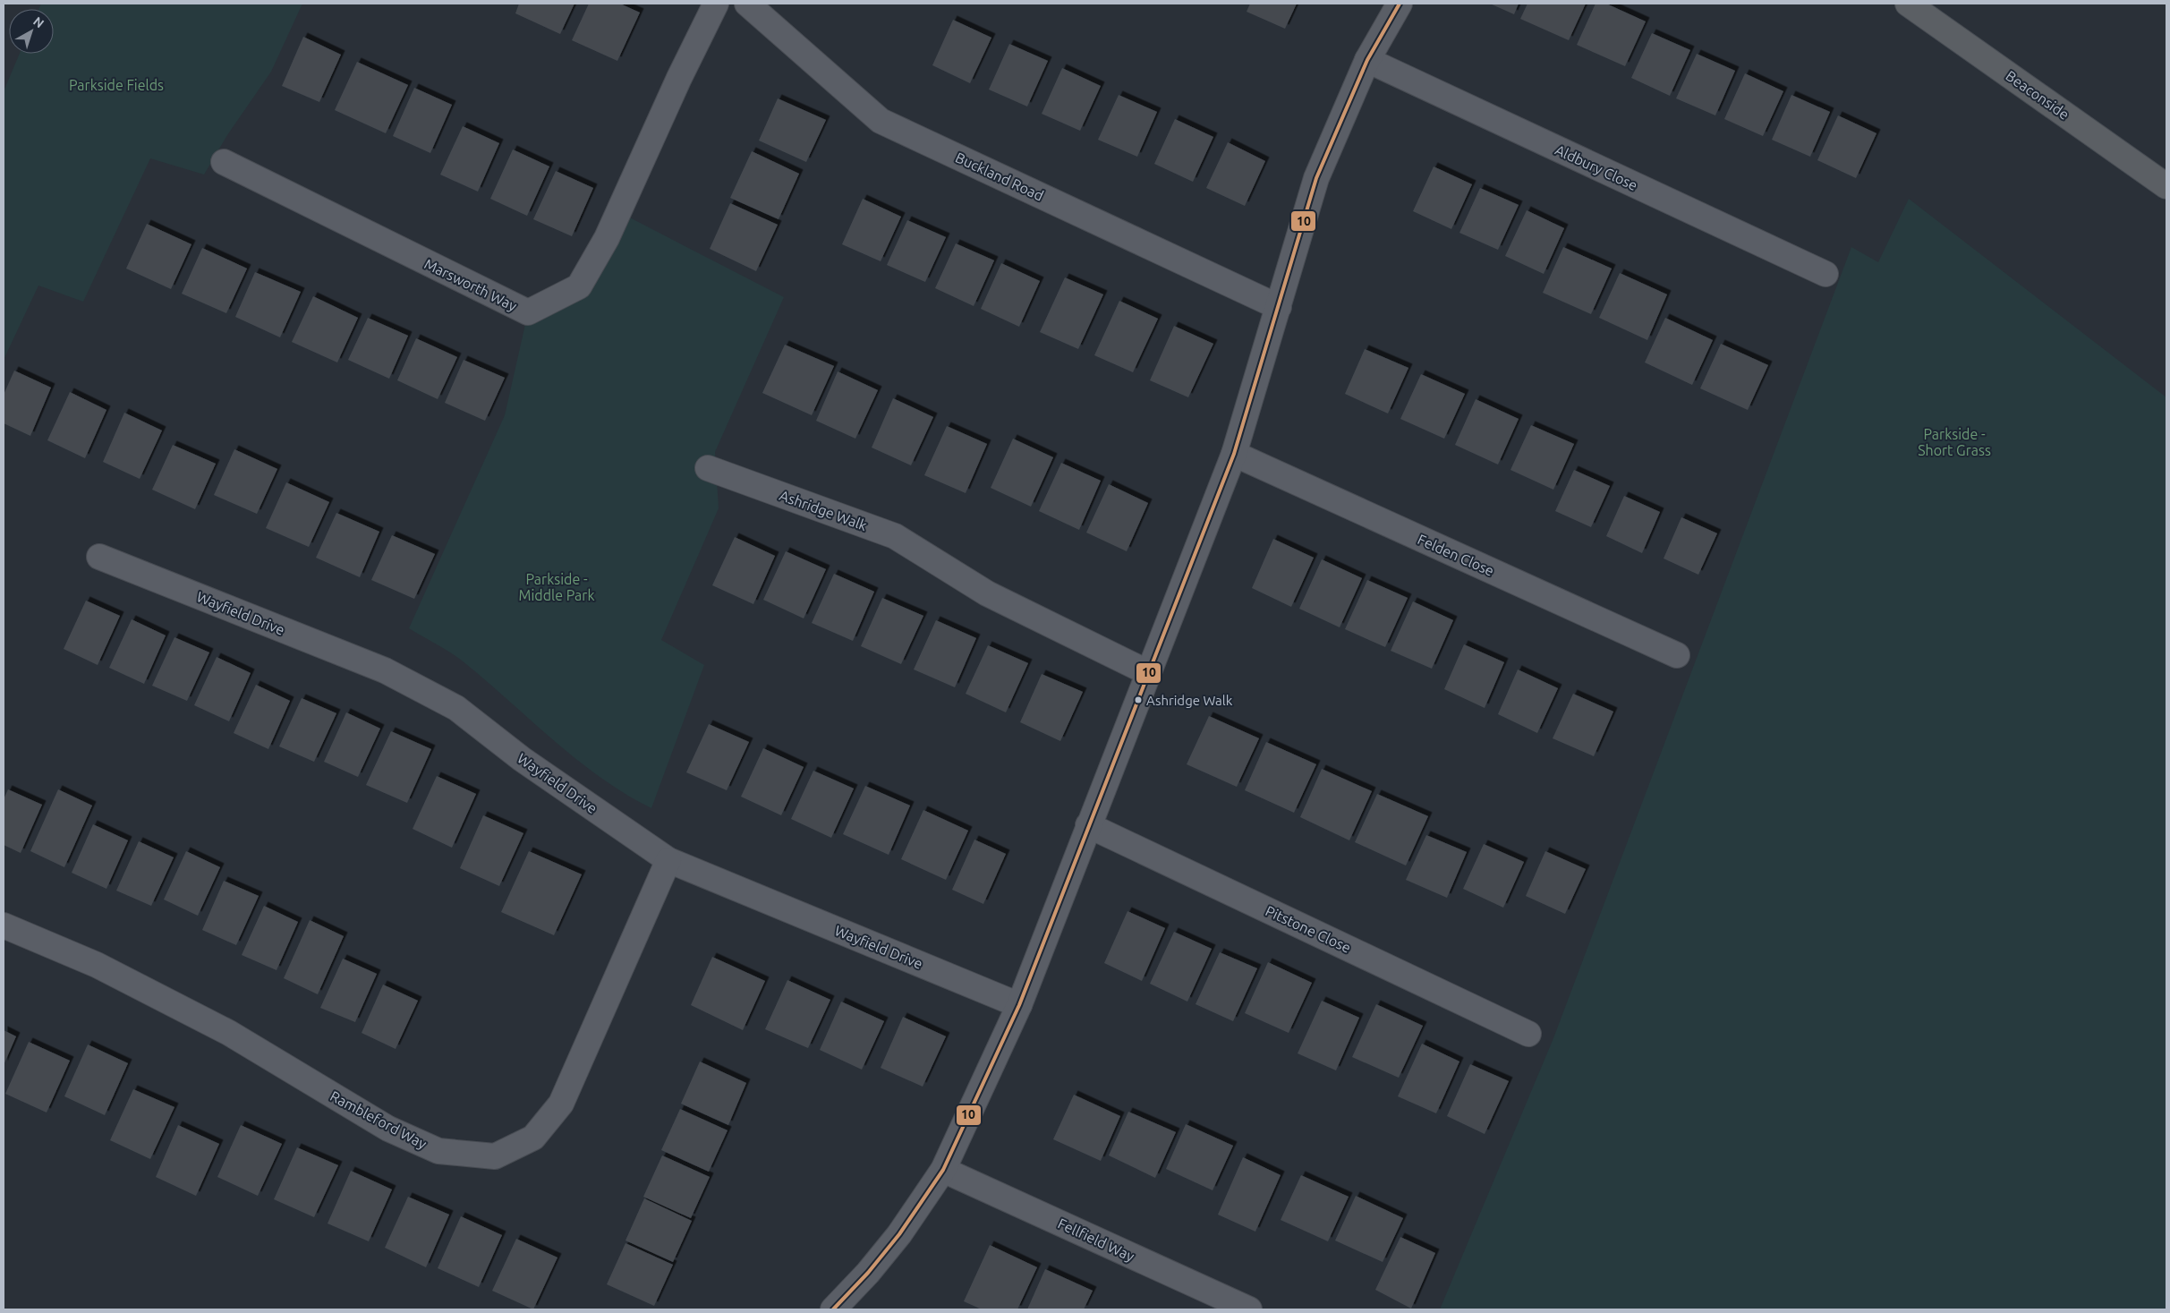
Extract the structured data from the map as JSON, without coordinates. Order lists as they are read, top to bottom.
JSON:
{
  "streets": {
    "highway": ["Beaconside"],
    "street": [
      "Aldbury Close",
      "Buckland Road",
      "Marsworth Way",
      "Ashridge Walk",
      "Felden Close",
      "Wayfield Drive",
      "Pitstone Close",
      "Rambleford Way",
      "Fellfield Way"
    ]
  },
  "crossings": [
    ["Wayfield Drive", "Rambleford Way"]
  ],
  "parks": ["Parkside Fields", "Parkside - Short Grass", "Parkside - Middle Park"],
  "places": ["Ashridge Walk"],
  "lines": ["transit line 10"],
  "north": "top right"
}
